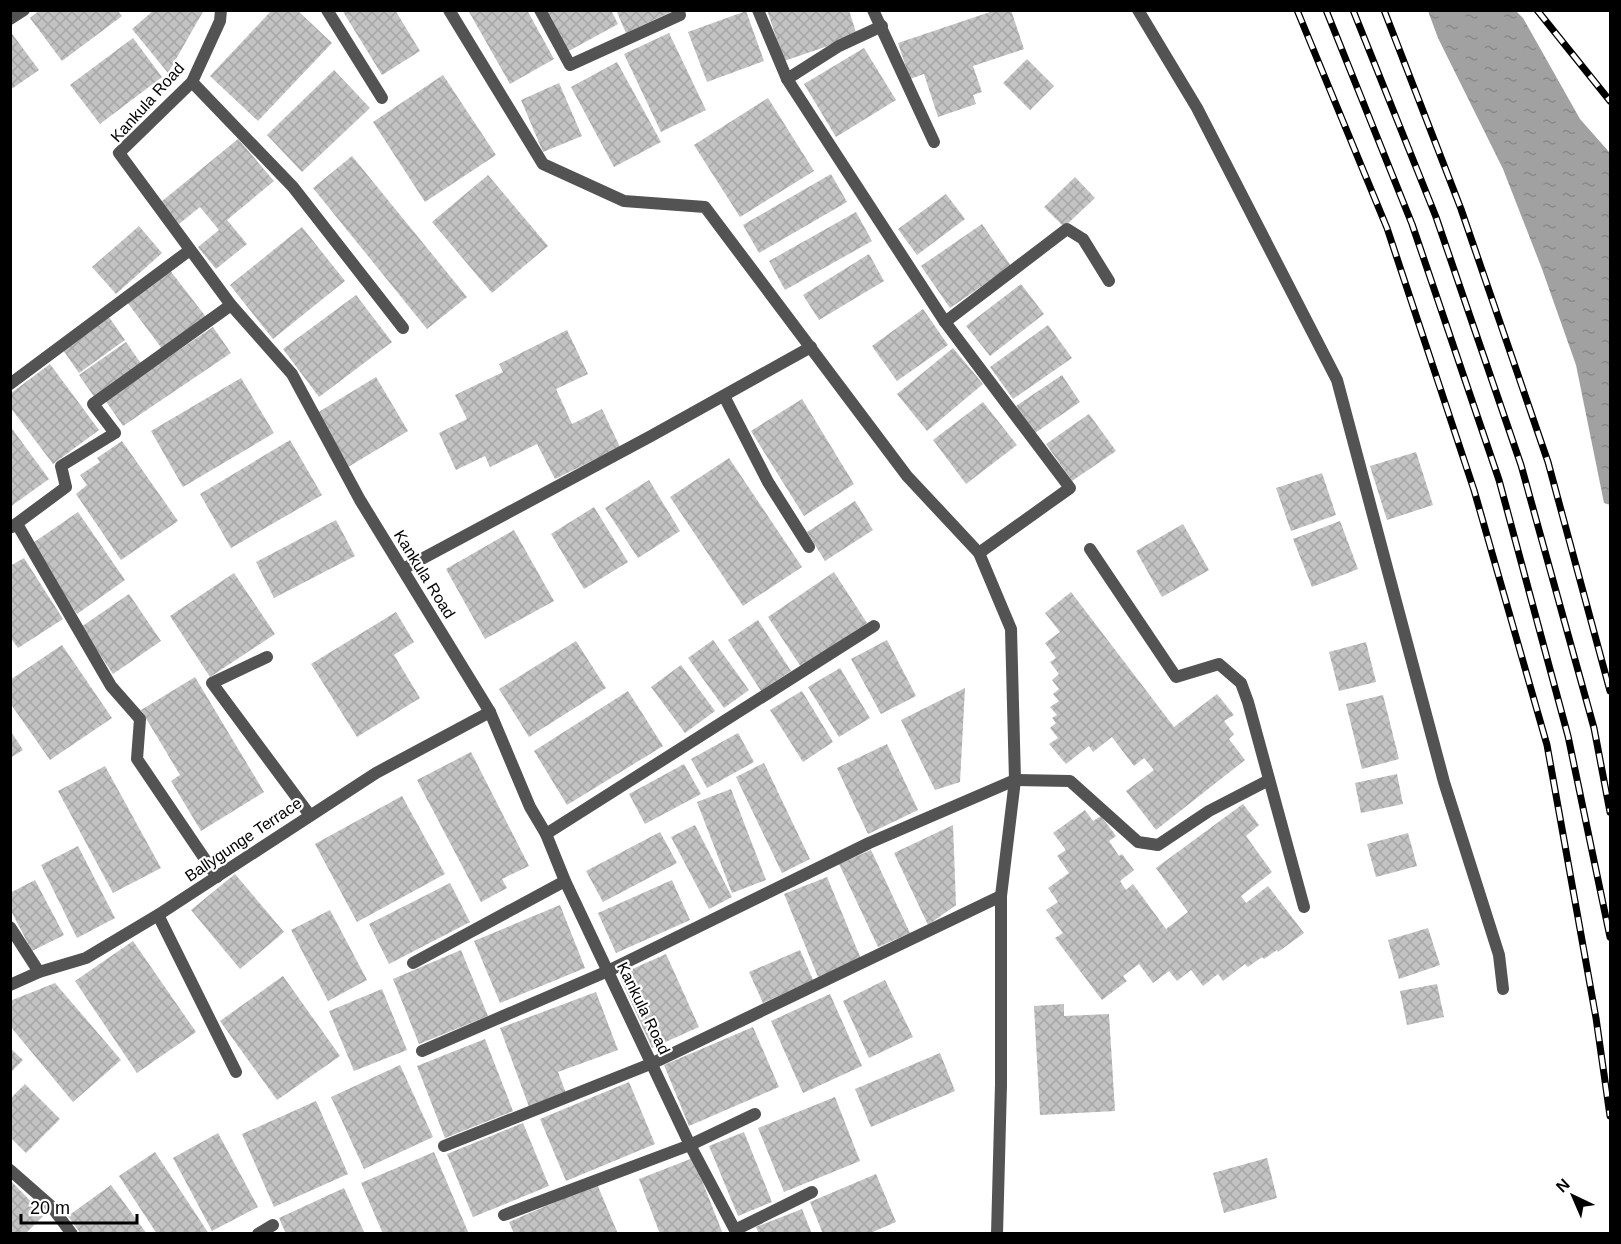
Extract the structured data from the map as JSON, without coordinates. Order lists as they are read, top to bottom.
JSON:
{
  "streets": {
    "street": ["Kankula Road", "Ballygunge Terrace"]
  },
  "crossings": [
    ["Kankula Road", "Ballygunge Terrace"]
  ],
  "scale_bar": "20 m",
  "north": "top left"
}
